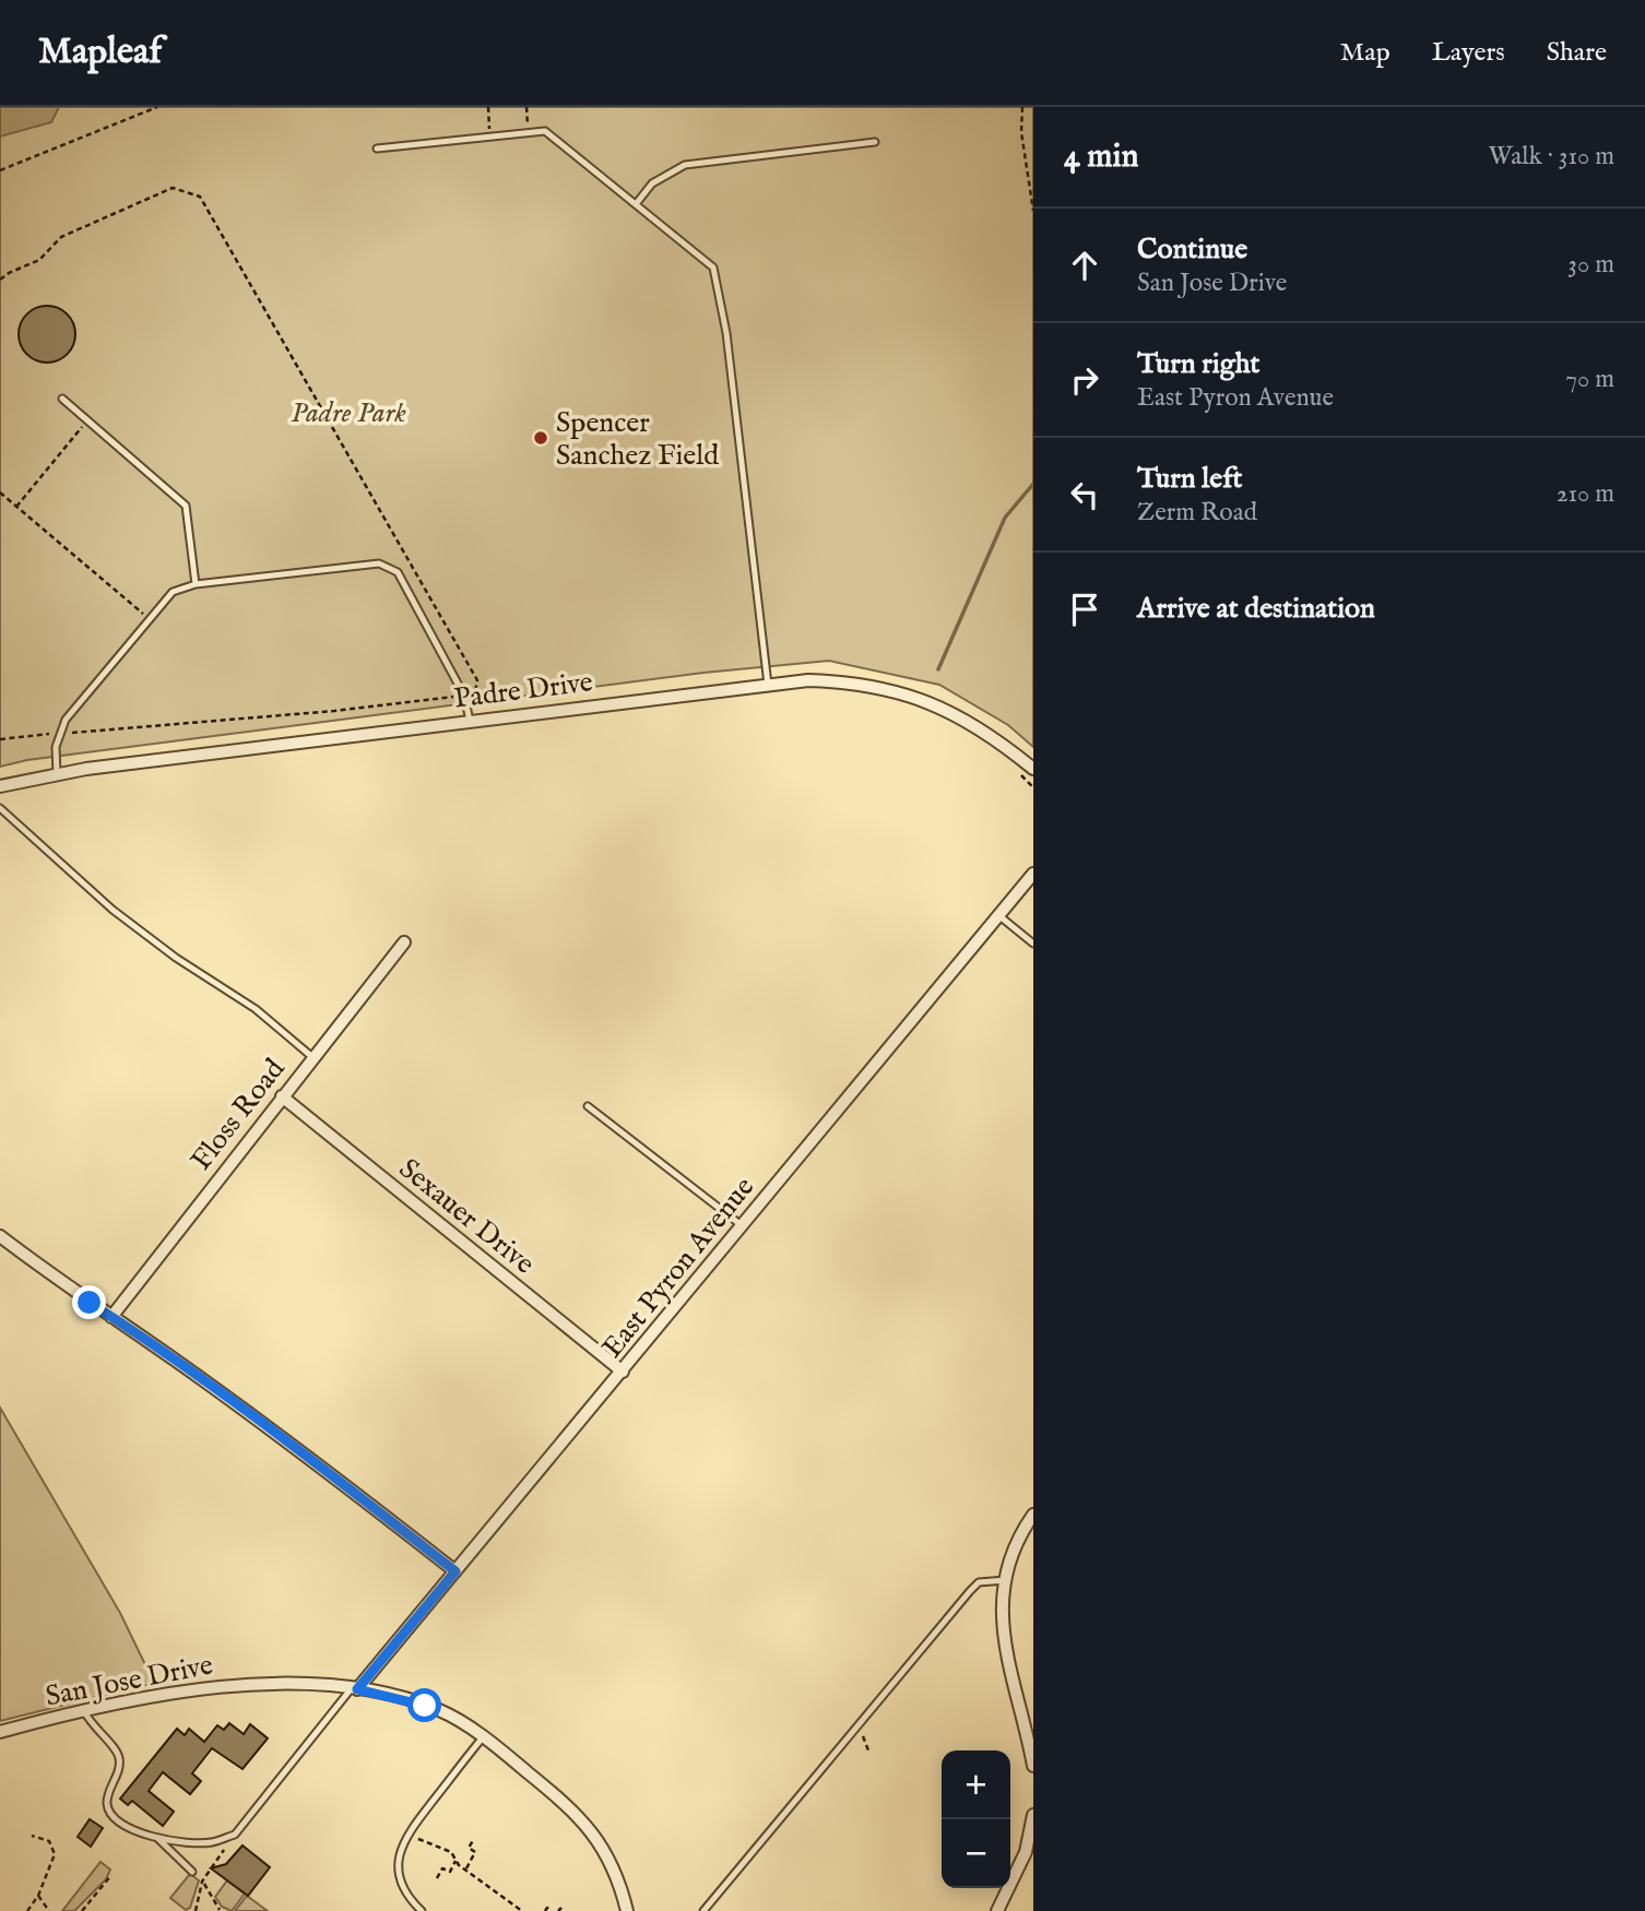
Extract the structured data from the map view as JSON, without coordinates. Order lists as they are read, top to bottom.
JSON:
{
  "streets": {
    "street": [
      "Padre Drive",
      "Floss Road",
      "Sexauer Drive",
      "East Pyron Avenue",
      "San Jose Drive"
    ]
  },
  "crossings": [
    ["Floss Road", "Sexauer Drive"],
    ["Sexauer Drive", "East Pyron Avenue"],
    ["East Pyron Avenue", "San Jose Drive"]
  ],
  "parks": ["Padre Park"],
  "places": ["Spencer Sanchez Field"],
  "page": {
    "header": "Mapleaf",
    "nav": ["Map", "Layers", "Share"],
    "heading": ["4 min", "Walk · 310 m"],
    "list": [
      ["Continue", "San Jose Drive", "30 m"],
      ["Turn right", "East Pyron Avenue", "70 m"],
      ["Turn left", "Zerm Road", "210 m"],
      "Arrive at destination"
    ],
    "map_buttons": ["+", "−"]
  }
}
